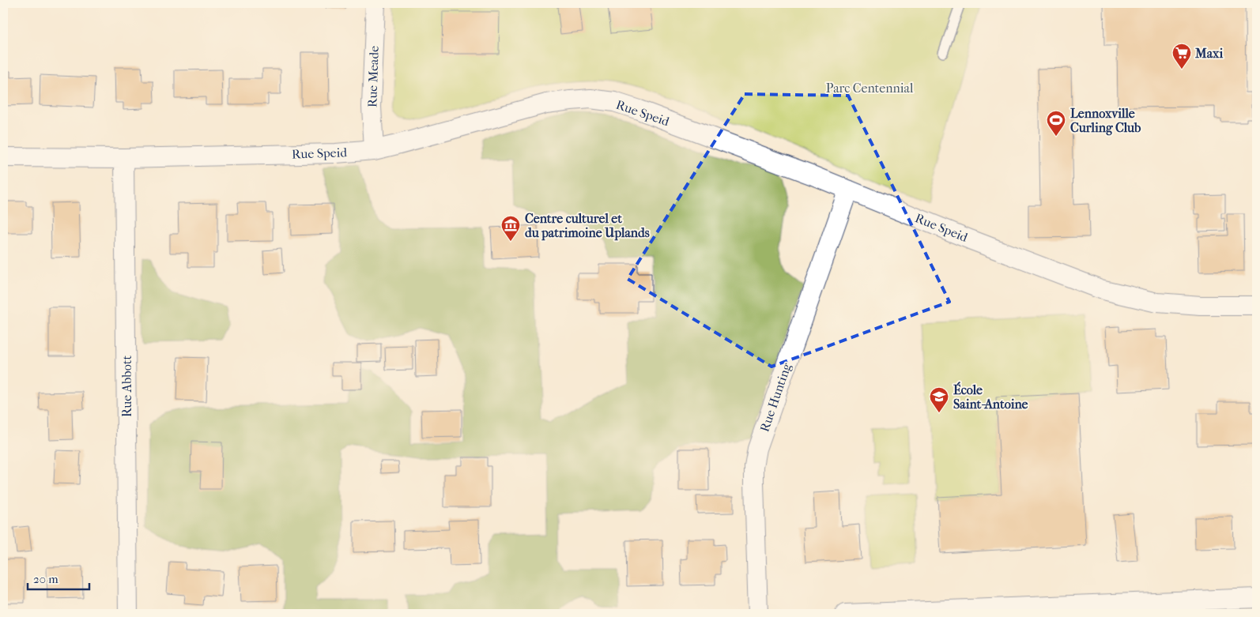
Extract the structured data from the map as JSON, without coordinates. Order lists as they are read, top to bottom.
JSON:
{
  "streets": {
    "street": [
      "Rue Meade",
      "Rue Speid",
      "Rue Abbott",
      "Rue Hunting"
    ]
  },
  "crossings": [
    ["Rue Meade", "Rue Speid"],
    ["Rue Speid", "Rue Abbott"],
    ["Rue Speid", "Rue Hunting"]
  ],
  "parks": ["Parc Centennial"],
  "places": {
    "supermarket": ["Maxi"],
    "sports": ["Lennoxville Curling Club"],
    "museum": ["Centre culturel et du patrimoine Uplands"],
    "school or university": ["École Saint-Antoine"]
  },
  "scale_bar": "20 m"
}
